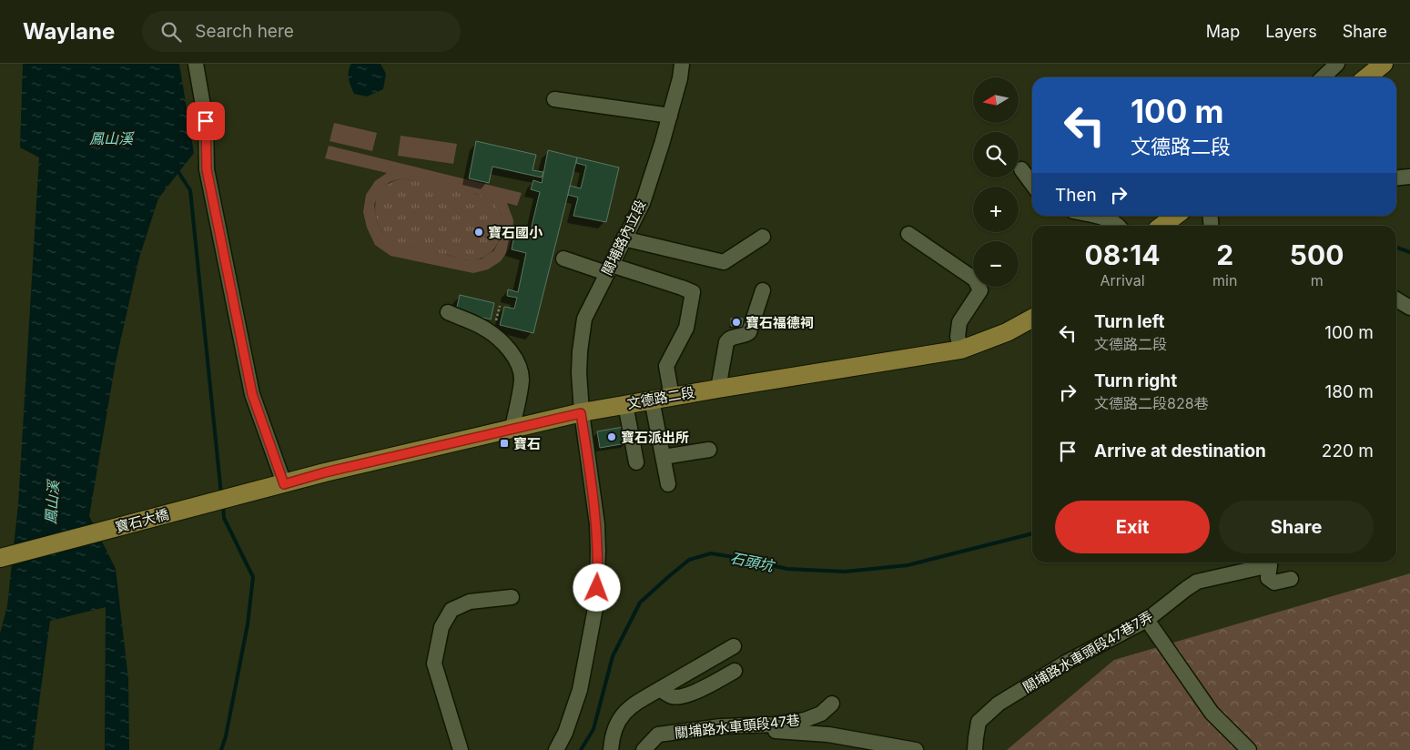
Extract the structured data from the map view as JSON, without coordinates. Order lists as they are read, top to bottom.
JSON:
{
  "streets": {
    "main road": ["文德路二段", "寶石大橋"],
    "street": ["關埔路內立段", "關埔路水車頭段47巷7弄", "關埔路水車頭段47巷"]
  },
  "crossings": [
    ["關埔路內立段", "文德路二段"],
    ["文德路二段", "寶石大橋"]
  ],
  "water": ["鳳山溪", "石頭坑"],
  "places": {
    "other": ["寶石國小", "寶石福德祠", "寶石派出所"],
    "transit": ["寶石"]
  },
  "north": "left",
  "page": {
    "header": "Waylane",
    "search": "Search here",
    "nav": ["Map", "Layers", "Share"],
    "map_buttons": ["+", "−"],
    "turn": ["100 m", "文德路二段"],
    "then": "Then",
    "eta": [
      "08:14",
      "Arrival",
      "2",
      "min",
      "500",
      "m"
    ],
    "list": [
      {
        "name": "Turn left",
        "note": "文德路二段",
        "value": "100 m"
      },
      {
        "name": "Turn right",
        "note": "文德路二段828巷",
        "value": "180 m"
      },
      {
        "name": "Arrive at destination",
        "value": "220 m"
      }
    ],
    "buttons": ["Exit", "Share"]
  }
}
